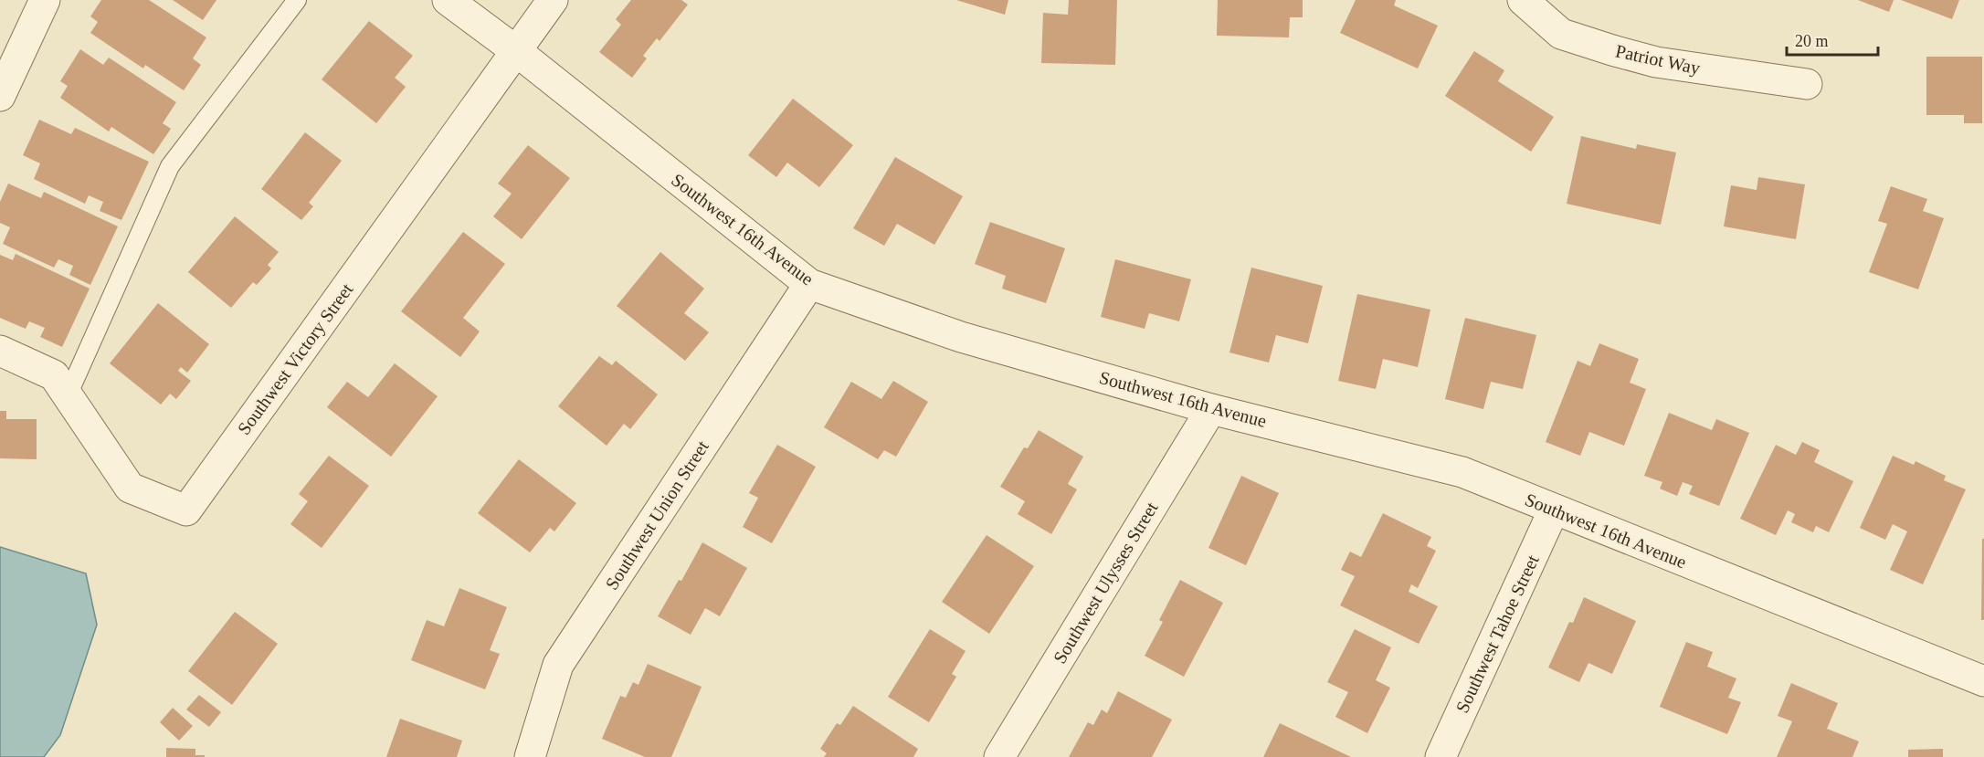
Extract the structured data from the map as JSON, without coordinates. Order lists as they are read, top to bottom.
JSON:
{
  "streets": {
    "street": [
      "Patriot Way",
      "Southwest 16th Avenue",
      "Southwest Victory Street",
      "Southwest Union Street",
      "Southwest Ulysses Street",
      "Southwest Tahoe Street"
    ]
  },
  "crossings": [
    ["Southwest 16th Avenue", "Southwest Victory Street"],
    ["Southwest 16th Avenue", "Southwest Union Street"],
    ["Southwest 16th Avenue", "Southwest Ulysses Street"],
    ["Southwest 16th Avenue", "Southwest Tahoe Street"]
  ],
  "scale_bar": "20 m"
}
